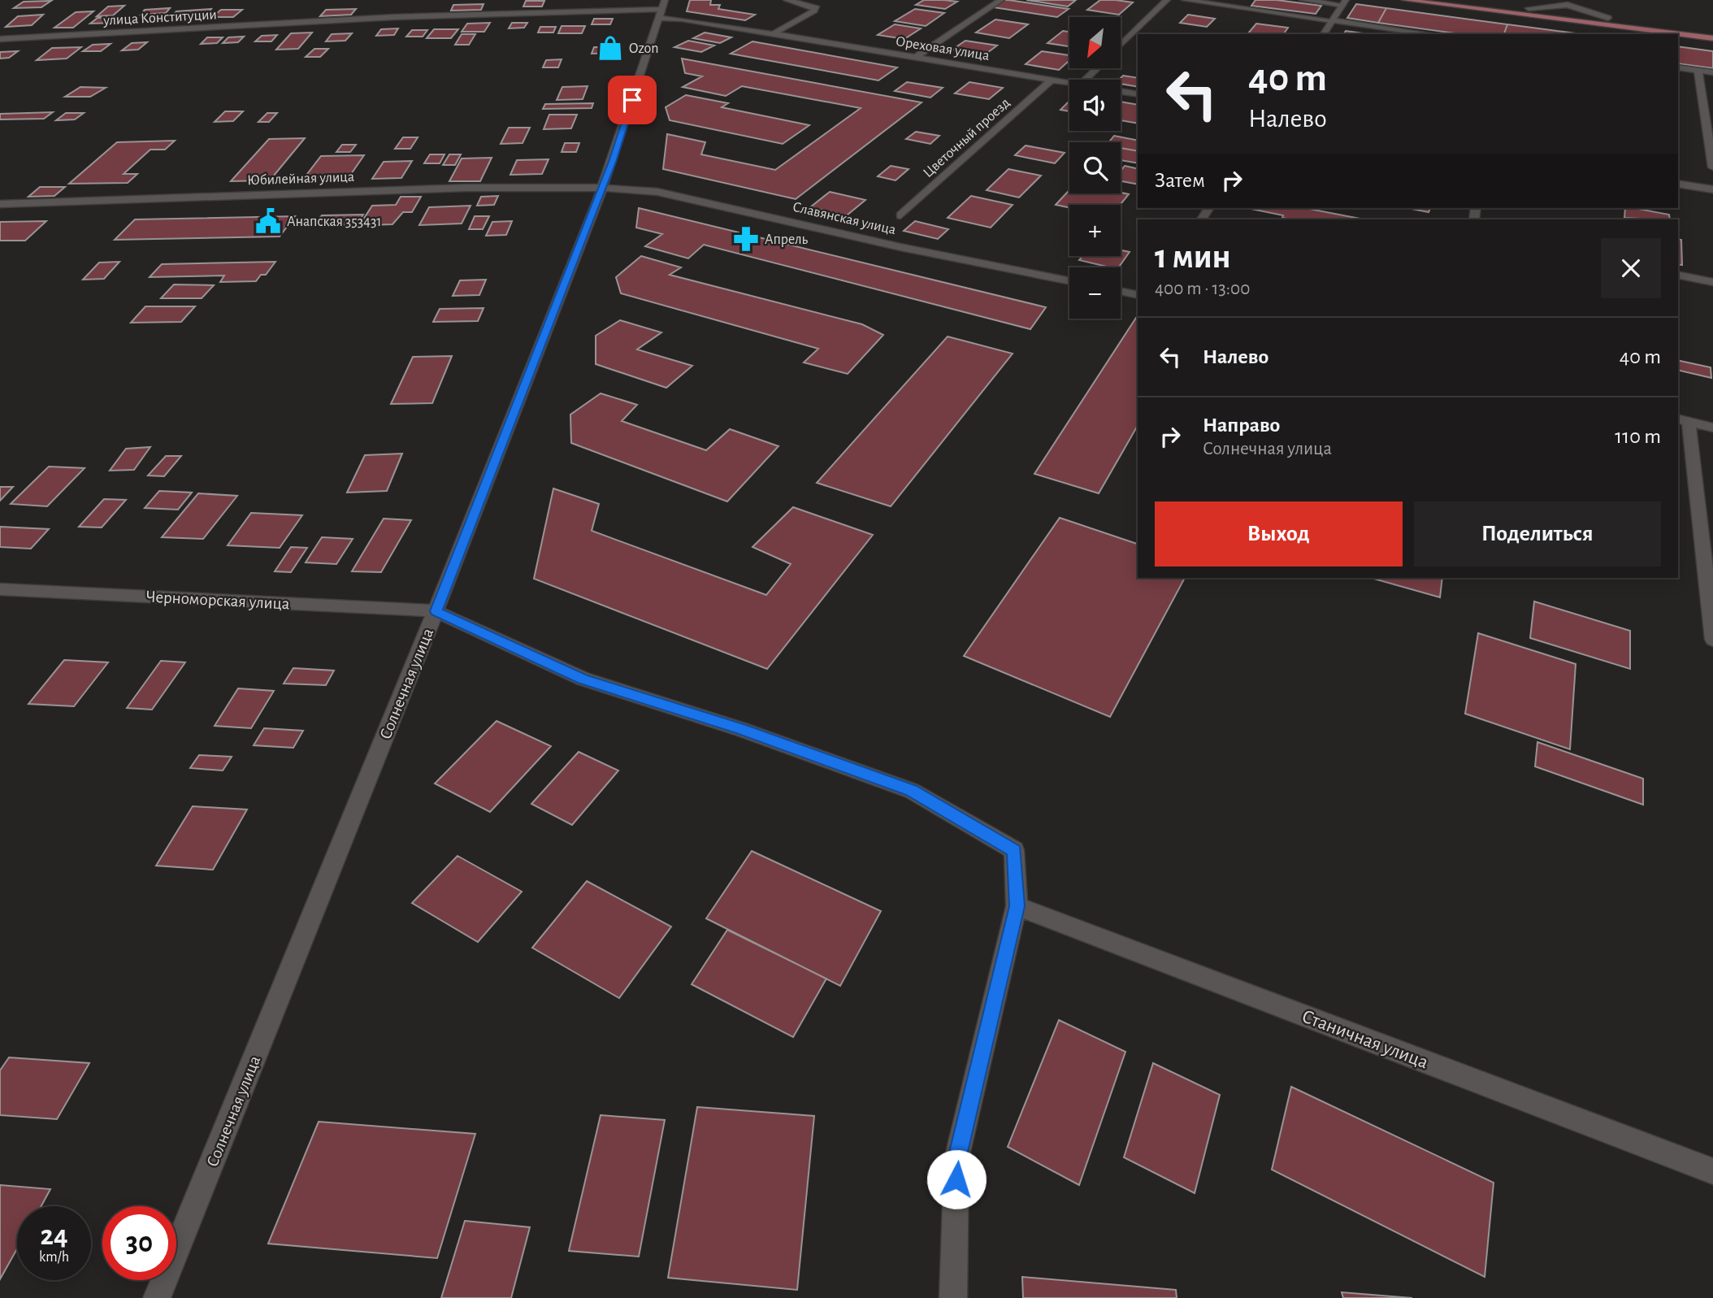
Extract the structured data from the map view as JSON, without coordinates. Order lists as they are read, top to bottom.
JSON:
{
  "streets": {
    "street": [
      "улица Конституции",
      "Ореховая улица",
      "Цветочный проезд",
      "Юбилейная улица",
      "Славянская улица",
      "Черноморская улица",
      "Солнечная улица",
      "Станичная улица"
    ]
  },
  "crossings": [
    ["улица Конституции", "Ореховая улица"],
    ["улица Конституции", "Солнечная улица"],
    ["Ореховая улица", "Цветочный проезд"],
    ["Ореховая улица", "Солнечная улица"],
    ["Юбилейная улица", "Славянская улица"],
    ["Юбилейная улица", "Солнечная улица"],
    ["Славянская улица", "Солнечная улица"],
    ["Черноморская улица", "Солнечная улица"]
  ],
  "places": {
    "shop": ["Ozon"],
    "public building": ["Анапская 353431"],
    "pharmacy": ["Апрель"]
  },
  "north": "bottom left",
  "page": {
    "map_buttons": ["+", "−"],
    "turn": ["40 m", "Налево"],
    "then": "Затем",
    "heading": ["1 мин", "400 m · 13:00"],
    "list": [
      {
        "name": "Налево",
        "value": "40 m"
      },
      {
        "name": "Направо",
        "note": "Солнечная улица",
        "value": "110 m"
      }
    ],
    "buttons": ["Выход", "Поделиться"],
    "speed": "24 km/h",
    "limit": "30"
  }
}
